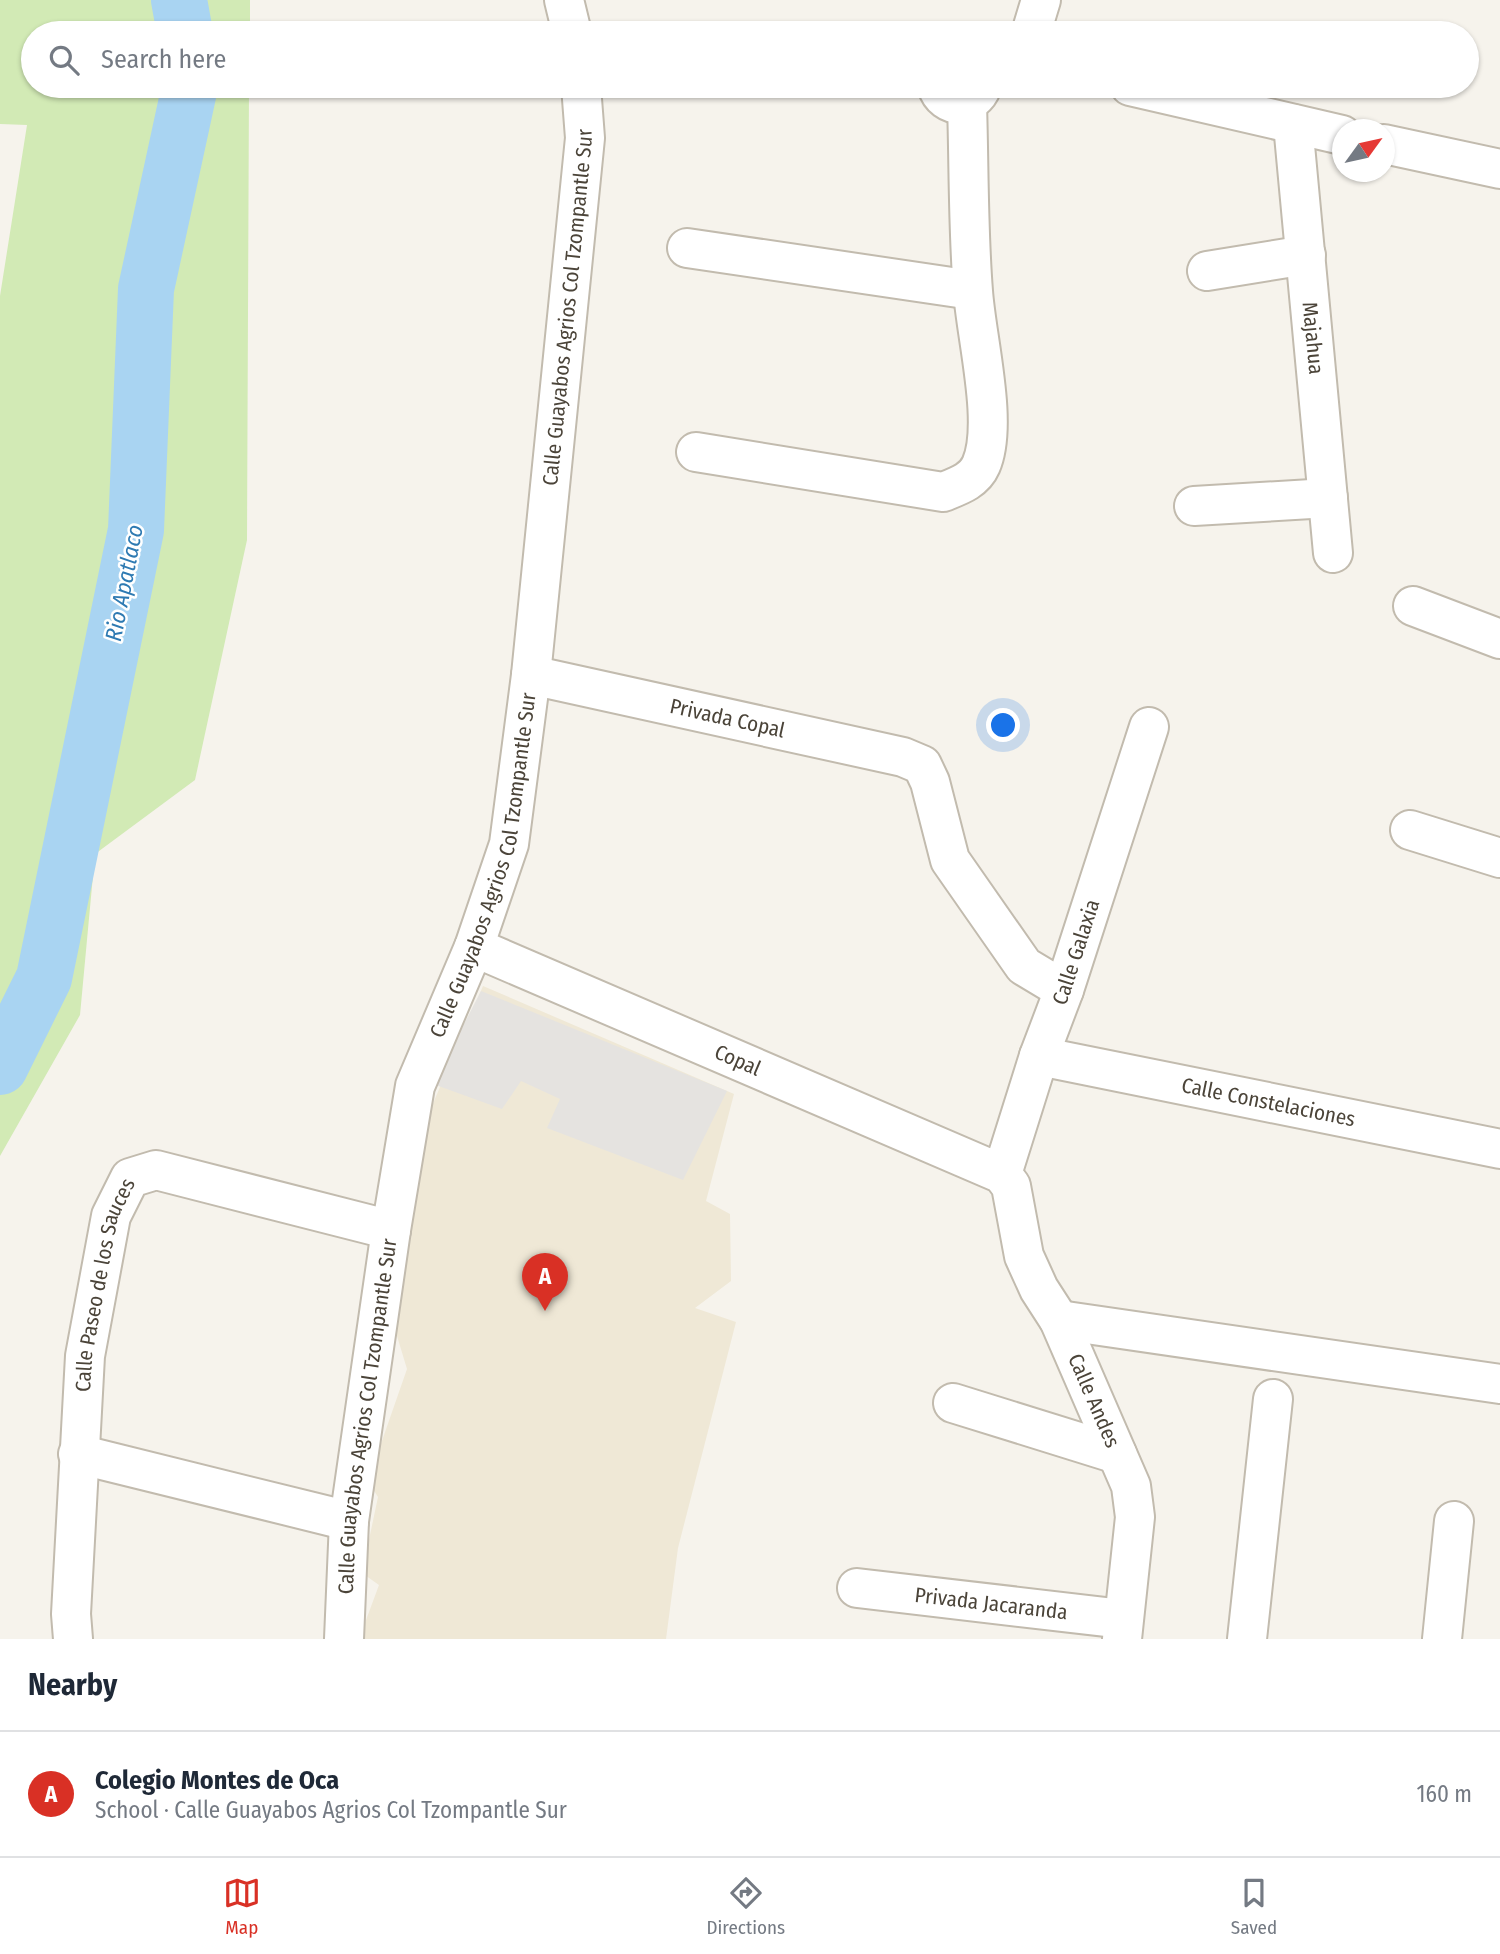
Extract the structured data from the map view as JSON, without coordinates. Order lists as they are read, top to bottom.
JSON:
{
  "streets": {
    "street": [
      "Calle Guayabos Agrios Col Tzompantle Sur",
      "Majahua",
      "Privada Copal",
      "Calle Galaxia",
      "Copal",
      "Calle Constelaciones",
      "Calle Paseo de los Sauces",
      "Calle Andes",
      "Privada Jacaranda"
    ]
  },
  "crossings": [
    ["Calle Guayabos Agrios Col Tzompantle Sur", "Privada Copal"],
    ["Calle Guayabos Agrios Col Tzompantle Sur", "Copal"],
    ["Calle Guayabos Agrios Col Tzompantle Sur", "Calle Paseo de los Sauces"],
    ["Privada Copal", "Calle Galaxia"],
    ["Calle Galaxia", "Copal"],
    ["Calle Galaxia", "Calle Constelaciones"],
    ["Calle Galaxia", "Calle Andes"],
    ["Copal", "Calle Andes"],
    ["Calle Andes", "Privada Jacaranda"]
  ],
  "water": ["Rio Apatlaco"],
  "north": "top right",
  "page": {
    "search": "Search here",
    "pins": "A",
    "heading": "Nearby",
    "list": [
      {
        "mark": "A",
        "name": "Colegio Montes de Oca",
        "note": "School · Calle Guayabos Agrios Col Tzompantle Sur",
        "value": "160 m"
      }
    ],
    "nav": ["Map", "Directions", "Saved"]
  }
}
